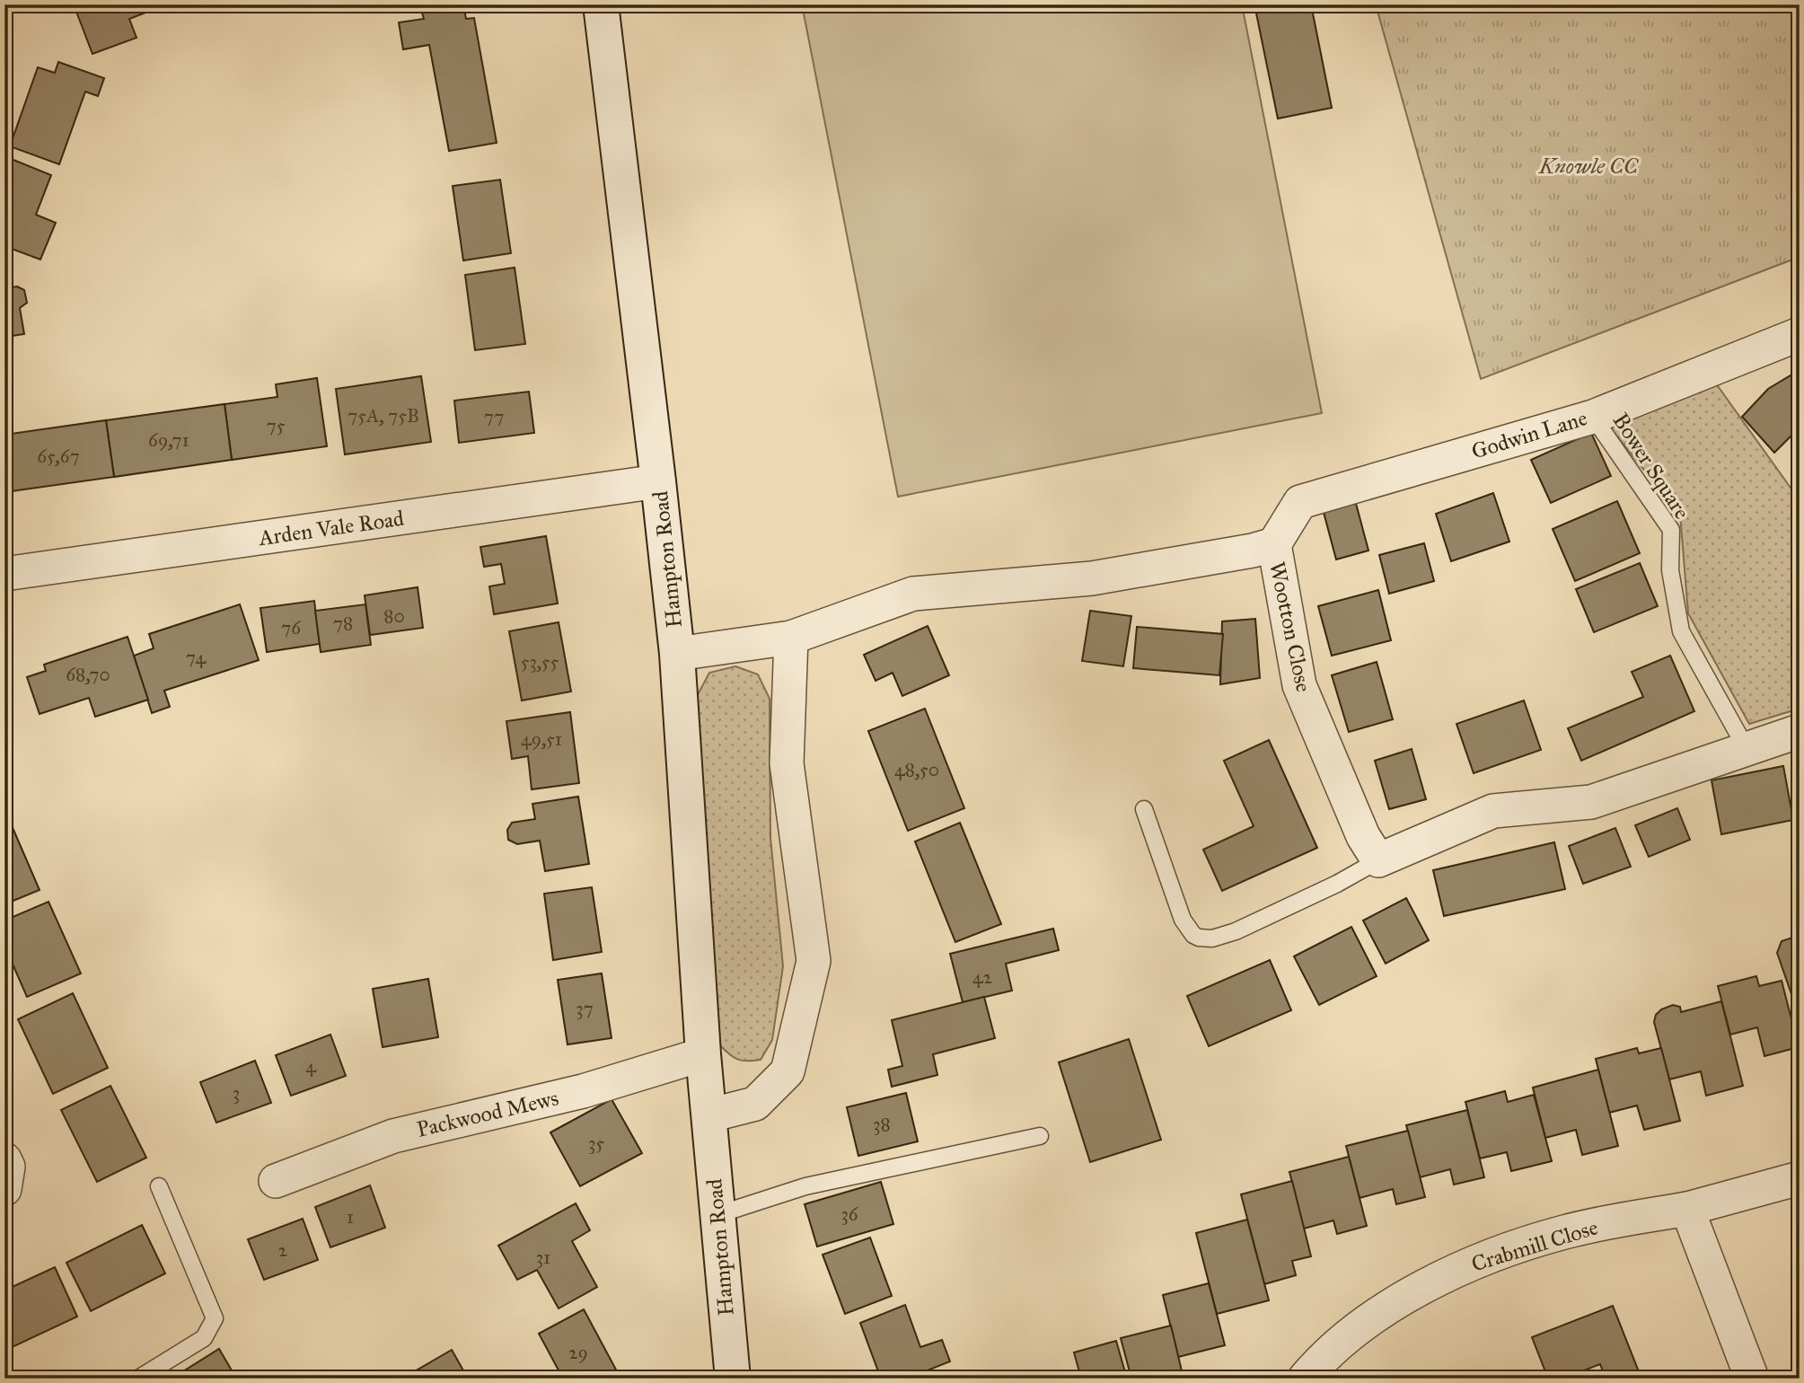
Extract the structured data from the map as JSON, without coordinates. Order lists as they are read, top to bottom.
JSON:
{
  "streets": {
    "street": [
      "Godwin Lane",
      "Arden Vale Road",
      "Hampton Road",
      "Wootton Close",
      "Packwood Mews",
      "Crabmill Close"
    ],
    "lane": ["Bower Square"]
  },
  "crossings": [
    ["Godwin Lane", "Bower Square"],
    ["Godwin Lane", "Wootton Close"],
    ["Arden Vale Road", "Hampton Road"],
    ["Hampton Road", "Wootton Close"],
    ["Hampton Road", "Packwood Mews"]
  ],
  "parks": ["Knowle CC"],
  "house_numbers": [
    "75A, 75B",
    "77",
    "75",
    "69,71",
    "65,67",
    "80",
    "78",
    "76",
    "74",
    "53,55",
    "68,70",
    "49,51",
    "48,50",
    "42",
    "37",
    "4",
    "3",
    "38",
    "35",
    "36",
    "1",
    "2",
    "31",
    "29"
  ]
}
